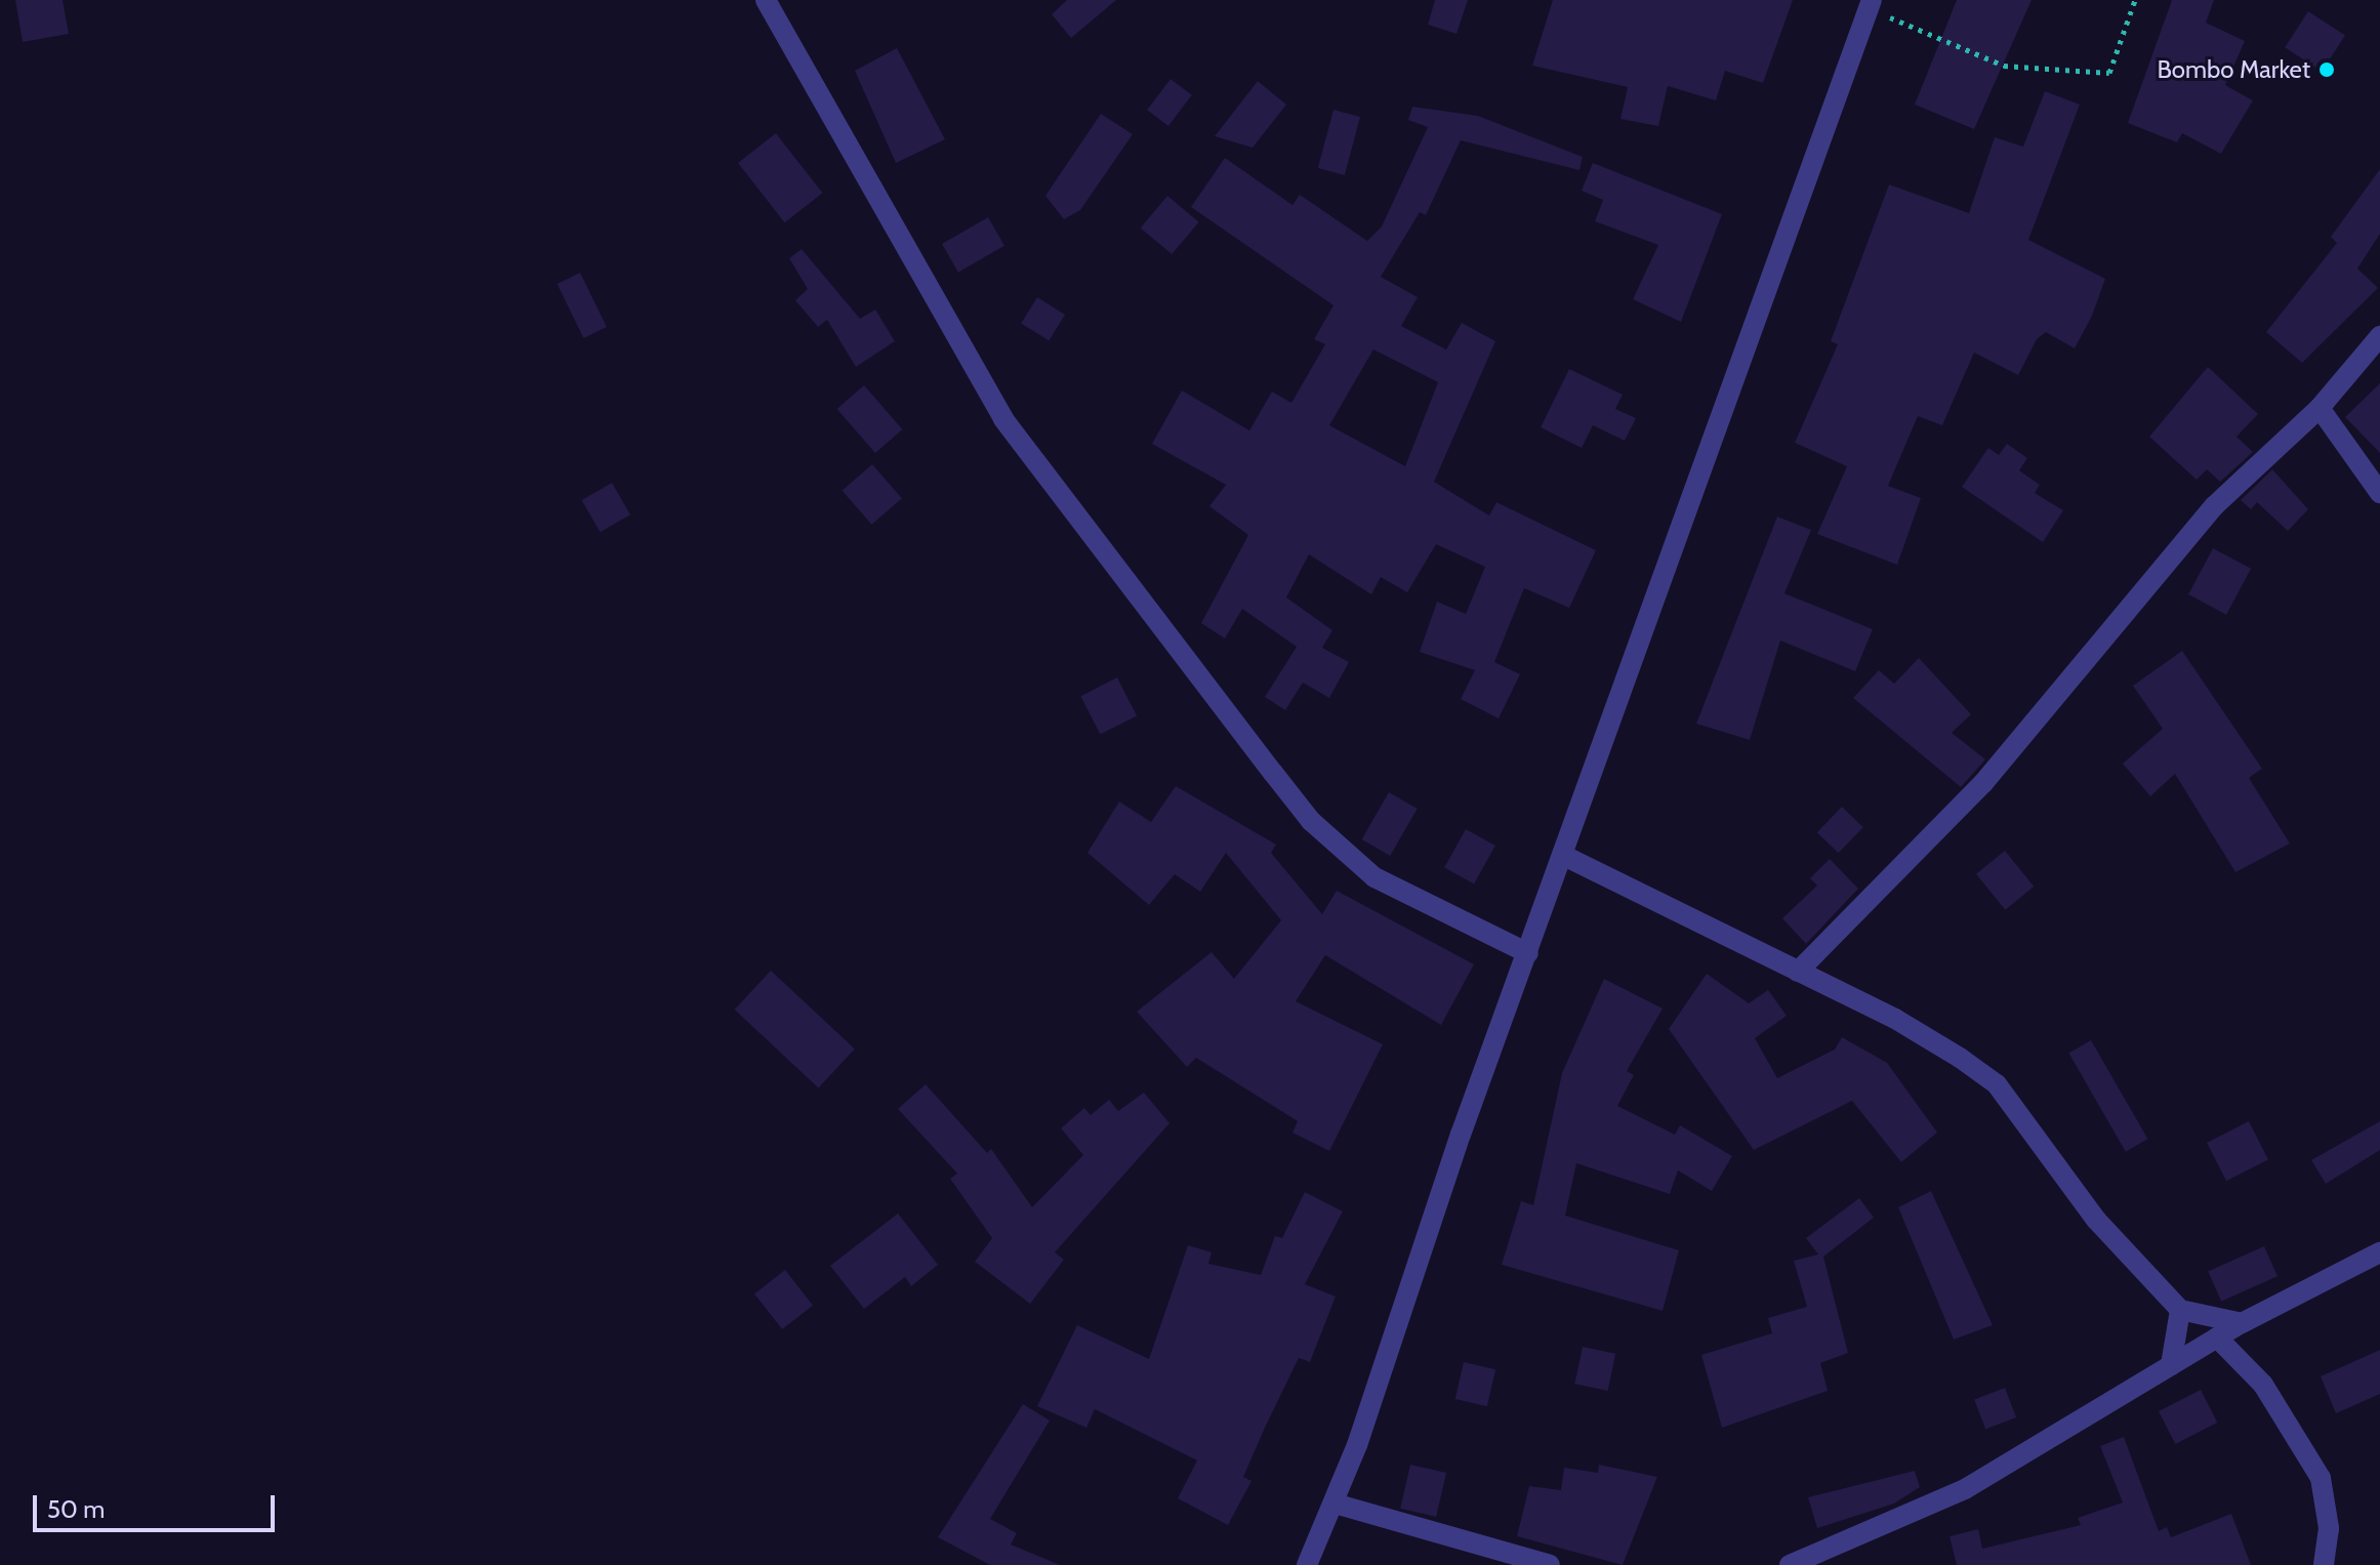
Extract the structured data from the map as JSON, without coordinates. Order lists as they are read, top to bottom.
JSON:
{
  "places": ["Bombo Market"],
  "scale_bar": "50 m"
}
